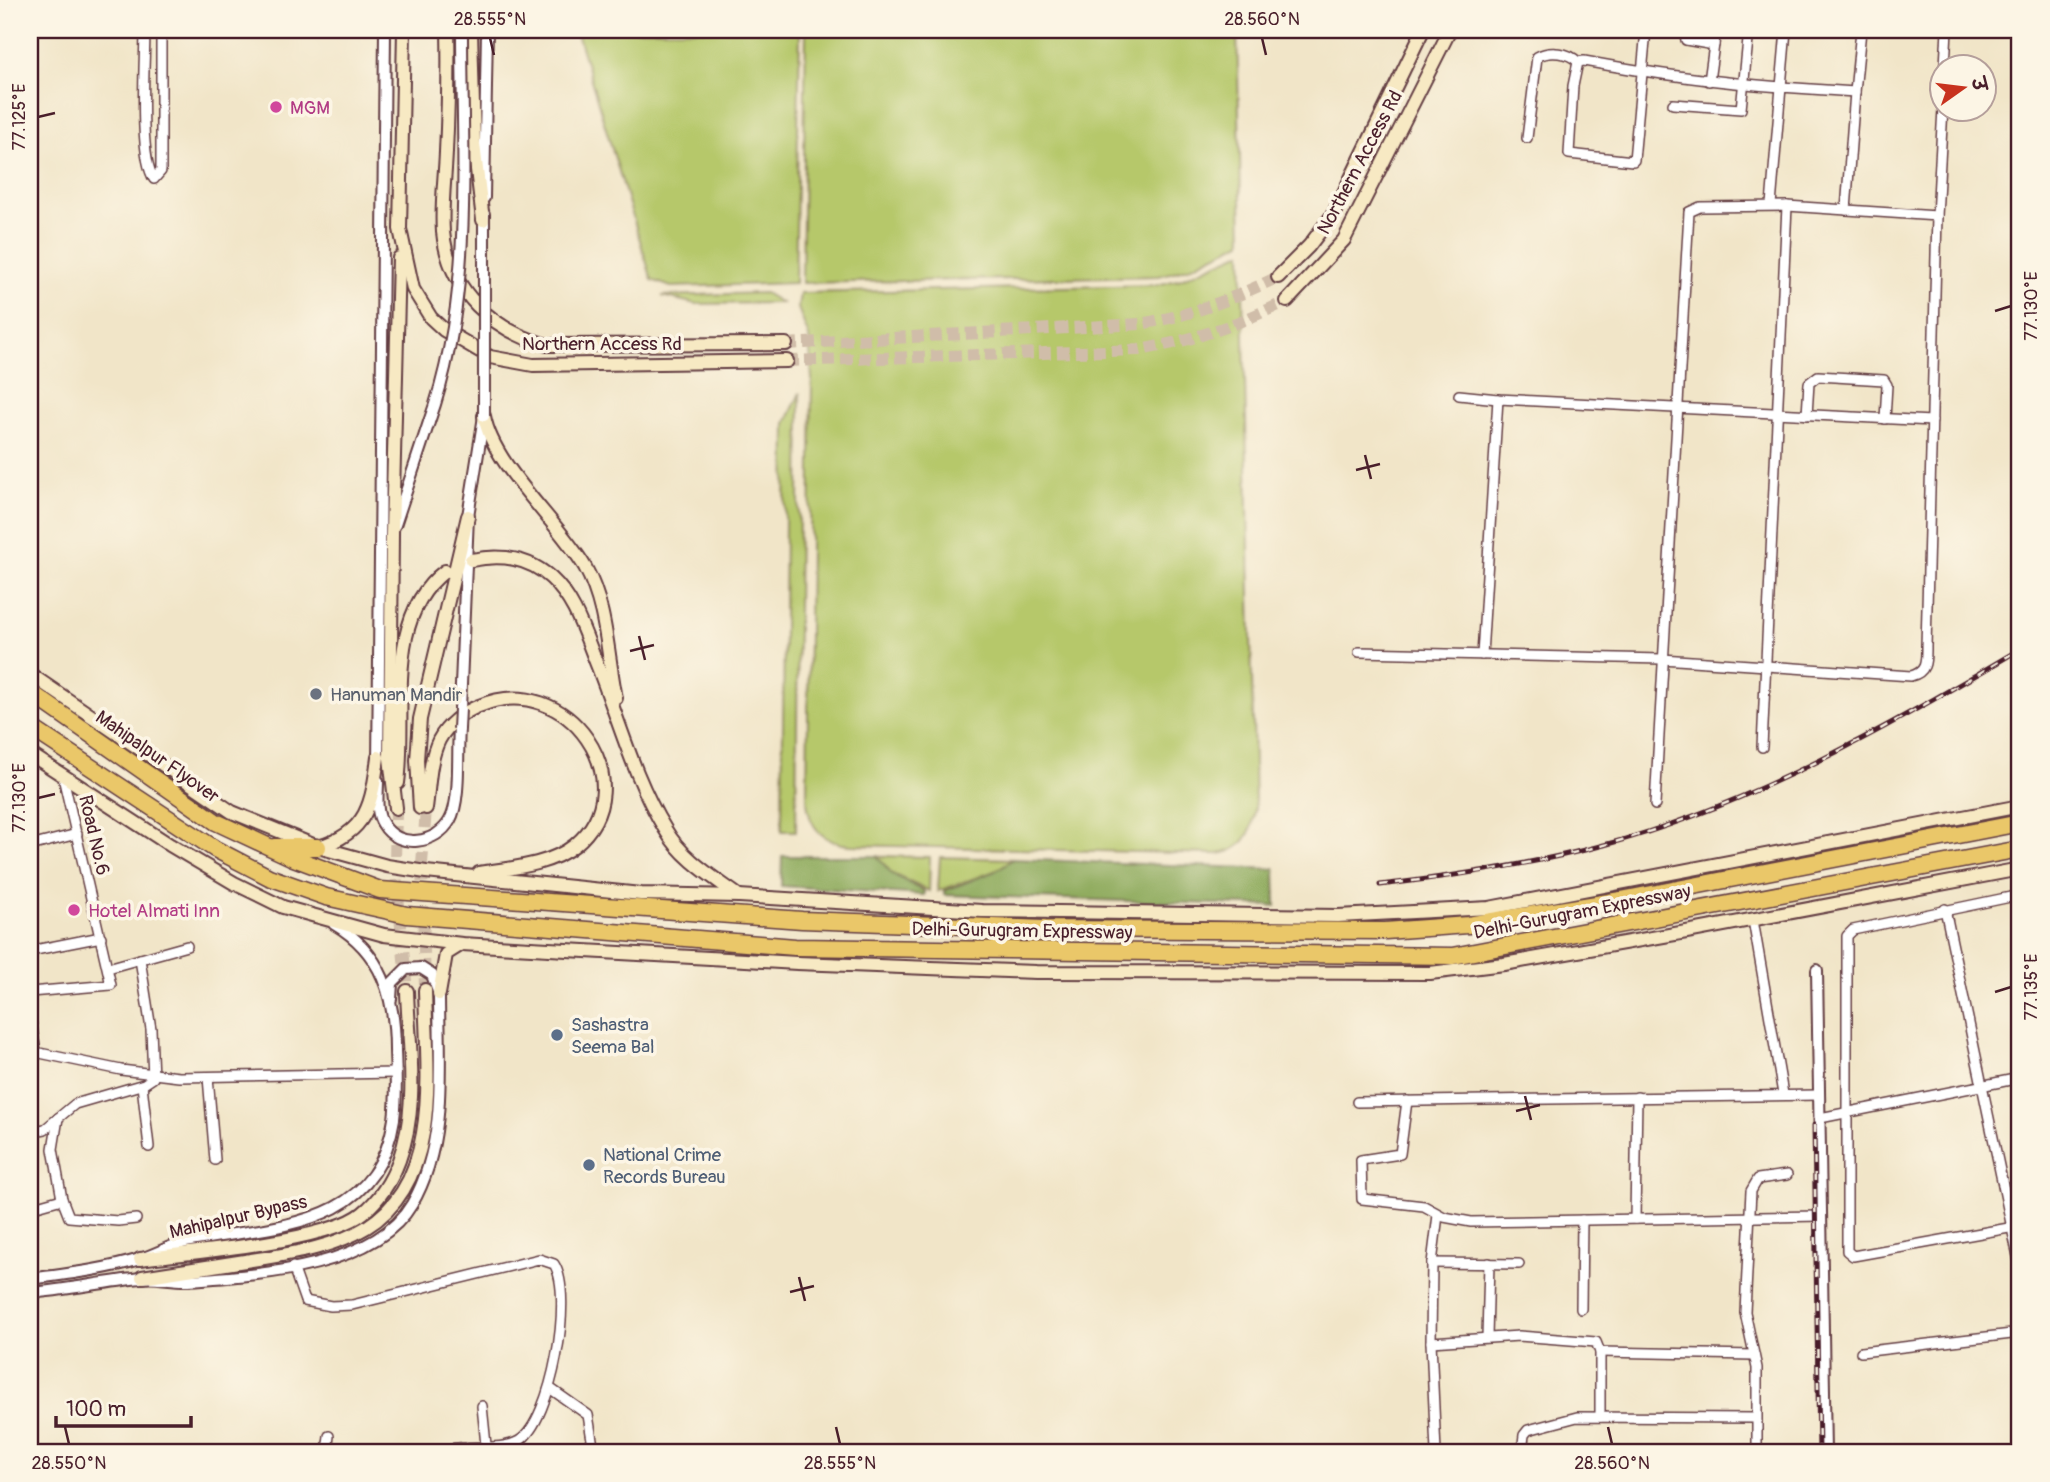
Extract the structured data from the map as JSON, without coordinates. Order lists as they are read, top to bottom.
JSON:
{
  "streets": {
    "highway": ["Mahipalpur Flyover", "Delhi-Gurugram Expressway"],
    "main road": ["Northern Access Rd"],
    "street": ["Road No.6", "Mahipalpur Bypass"]
  },
  "crossings": [
    ["Mahipalpur Flyover", "Delhi-Gurugram Expressway"]
  ],
  "places": [
    "MGM",
    "Hanuman Mandir",
    "Hotel Almati Inn",
    "Sashastra Seema Bal",
    "National Crime Records Bureau"
  ],
  "scale_bar": "100 m",
  "north": "right",
  "coordinates": [
    "28.555°N",
    "28.560°N",
    "77.125°E",
    "77.130°E",
    "77.135°E",
    "28.550°N"
  ]
}
